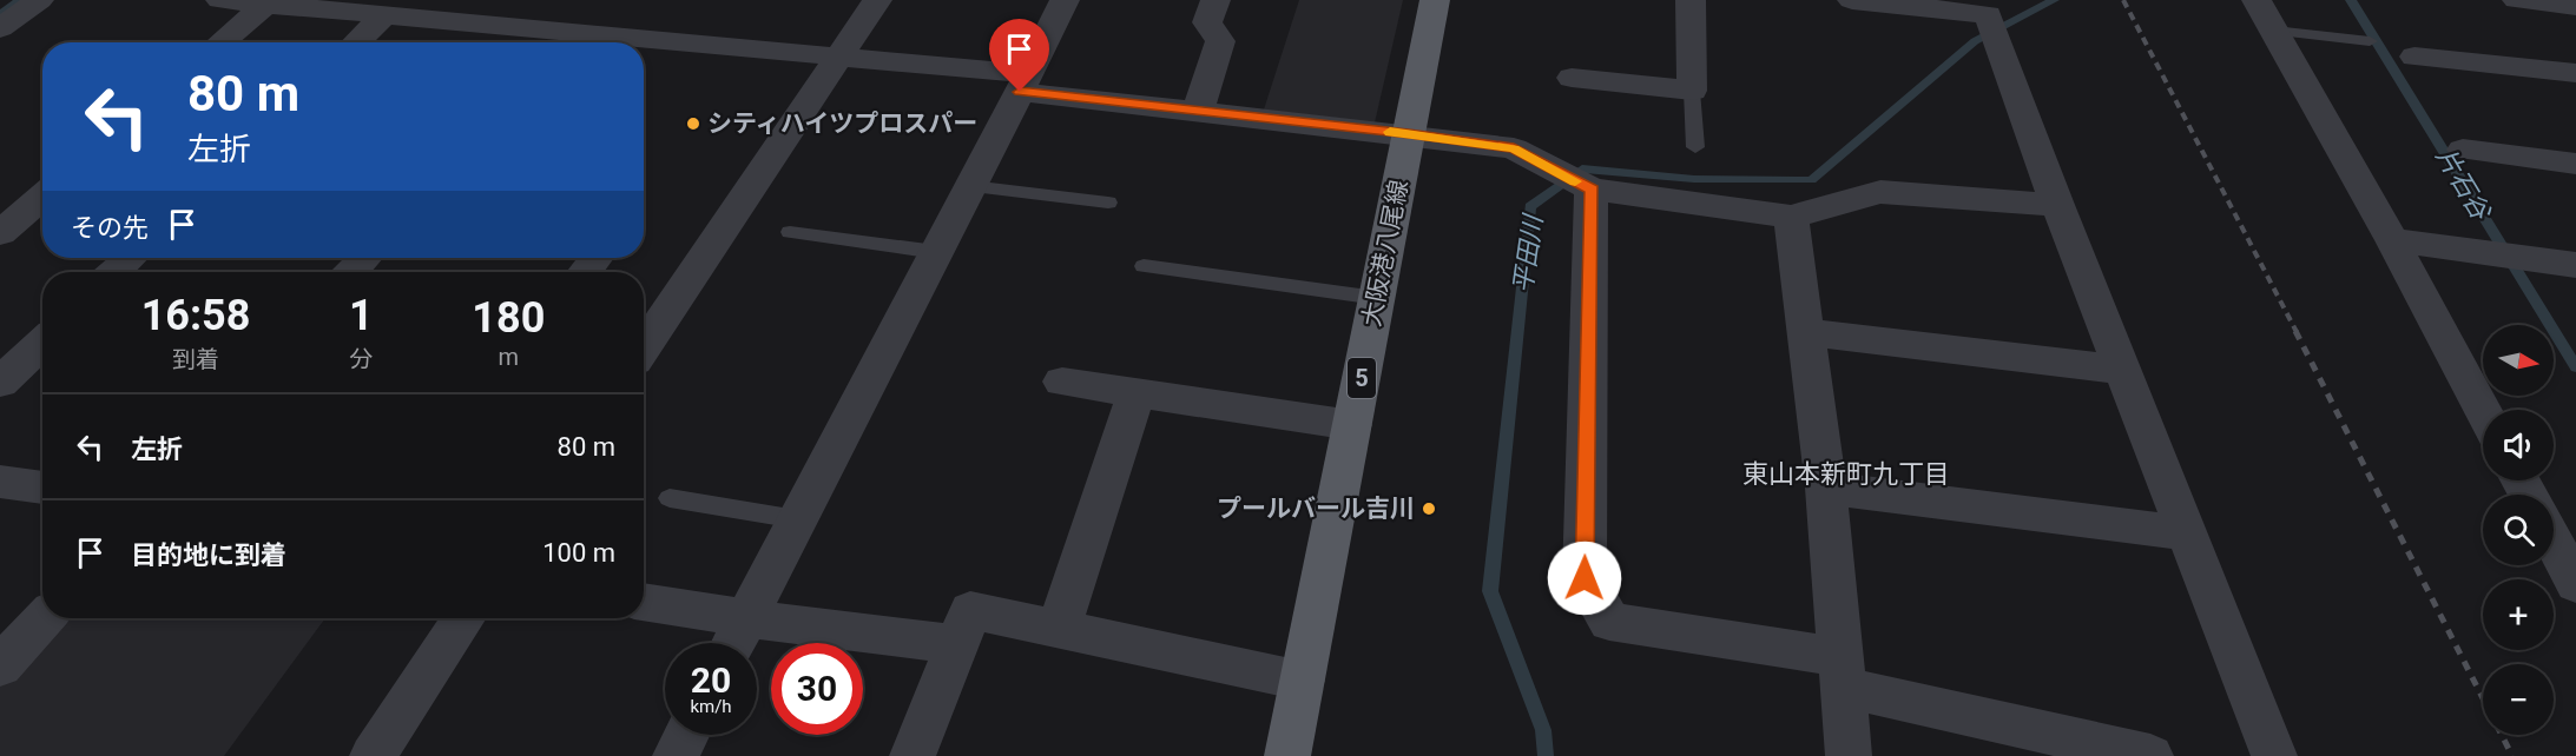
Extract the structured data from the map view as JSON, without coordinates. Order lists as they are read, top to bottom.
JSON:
{
  "streets": {
    "main road": ["大阪港八尾線", "5"]
  },
  "districts": ["東山本新町九丁目"],
  "water": ["片石谷", "平田川"],
  "places": ["シティハイツプロスパー", "プールバール吉川"],
  "north": "right",
  "page": {
    "turn": ["80 m", "左折"],
    "then": "その先",
    "eta": [
      "16:58",
      "到着",
      "1",
      "分",
      "180",
      "m"
    ],
    "map_buttons": ["+", "−"],
    "list": [
      {
        "name": "左折",
        "value": "80 m"
      },
      {
        "name": "目的地に到着",
        "value": "100 m"
      }
    ],
    "speed": "20 km/h",
    "limit": "30"
  }
}
